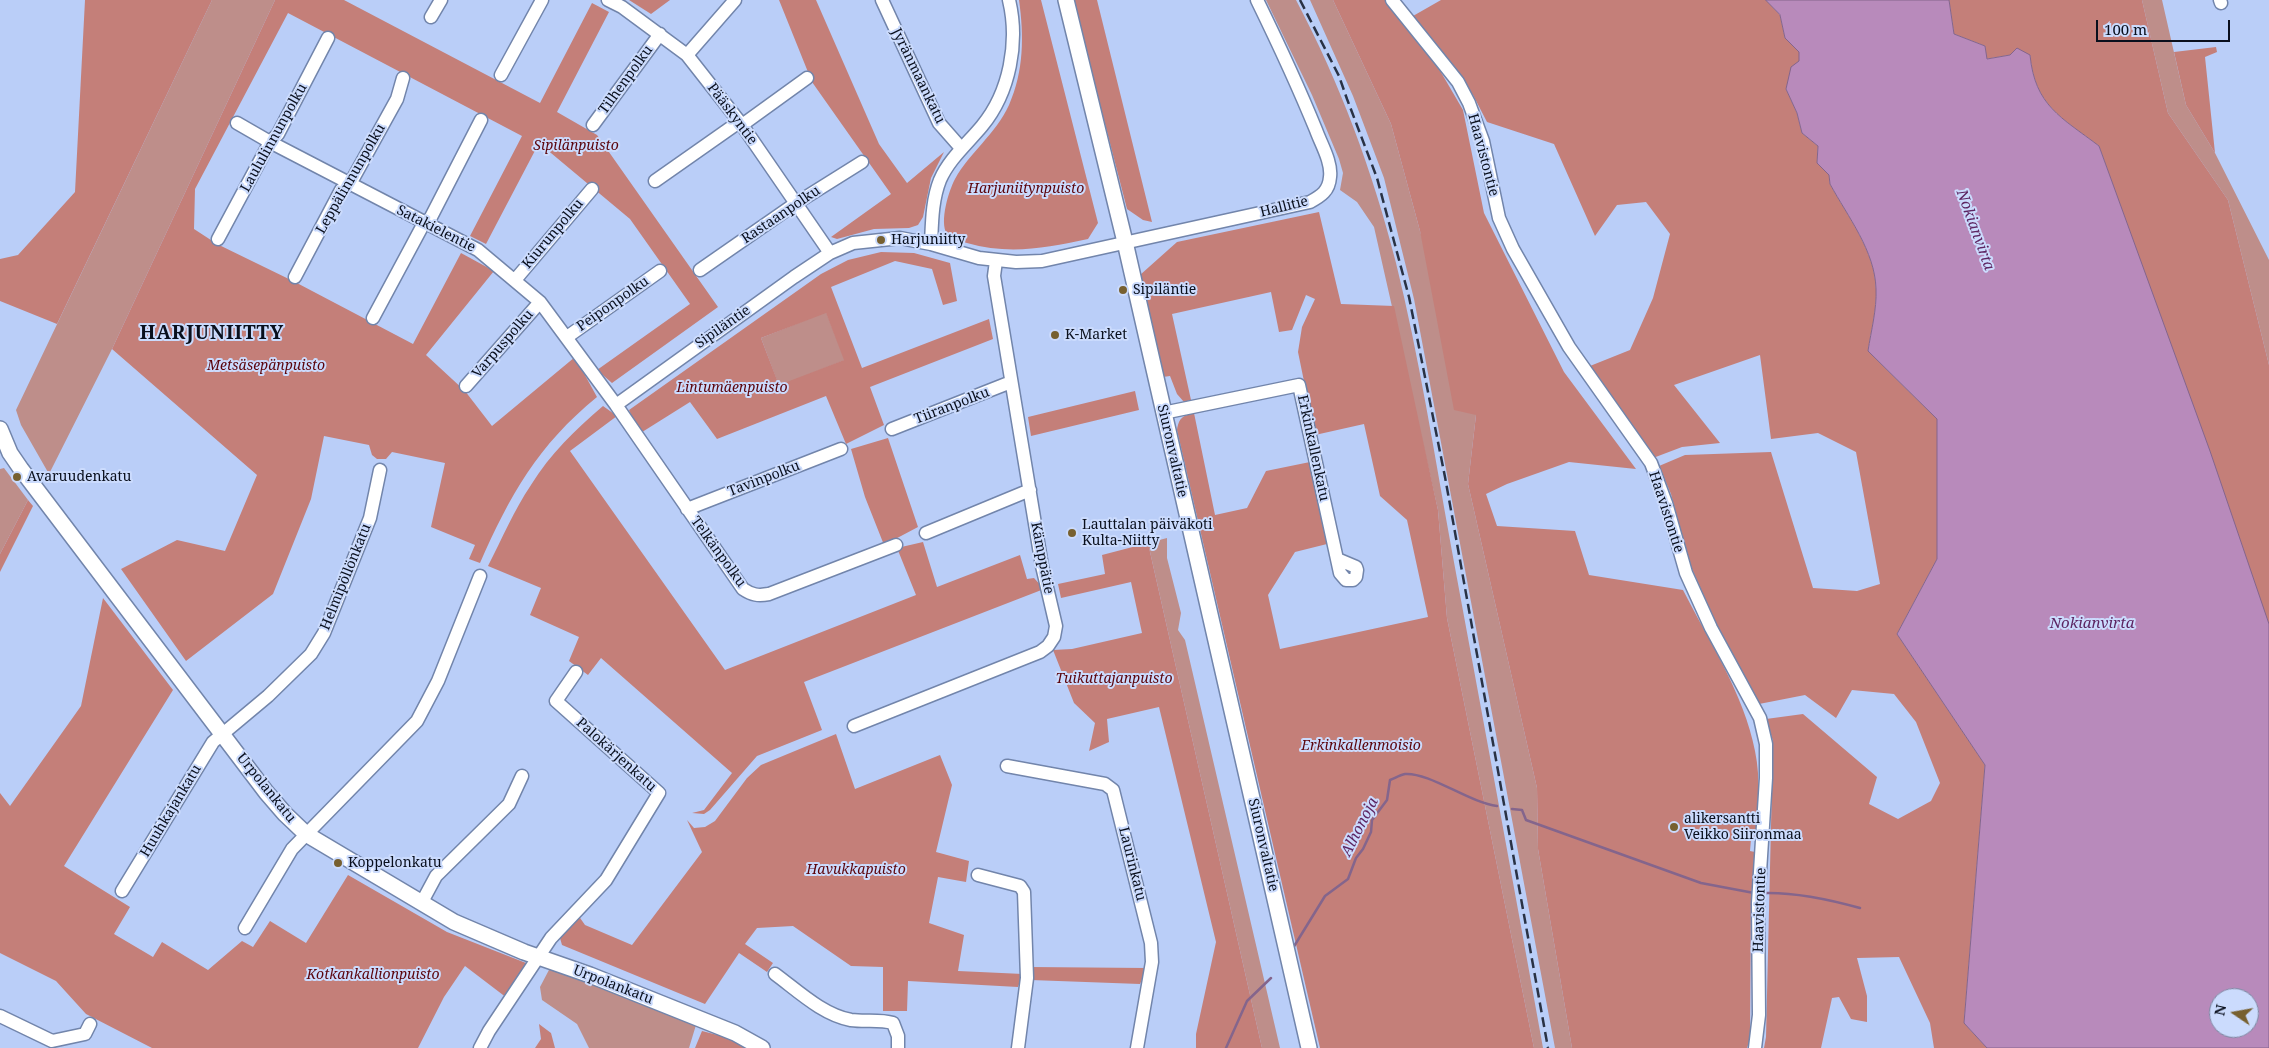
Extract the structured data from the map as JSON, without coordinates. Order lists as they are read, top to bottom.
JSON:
{
  "streets": {
    "main road": ["Siuronvaltatie", "Urpolankatu"],
    "street": [
      "Jyränmaankatu",
      "Tilhenpolku",
      "Pääskyntie",
      "Laululinnunpolku",
      "Haavistontie",
      "Leppälinnunpolku",
      "Hallitie",
      "Rastaanpolku",
      "Satakielentie",
      "Kiurunpolku",
      "Peiponpolku",
      "Sipiläntie",
      "Varpuspolku",
      "Tiiranpolku",
      "Erkinkallenkatu",
      "Tavinpolku",
      "Telkänpolku",
      "Kämppätie",
      "Helmipöllönkatu",
      "Palokärjenkatu",
      "Huuhkajankatu",
      "Laurinkatu"
    ]
  },
  "crossings": [
    ["Tilhenpolku", "Pääskyntie"],
    ["Pääskyntie", "Rastaanpolku"],
    ["Pääskyntie", "Sipiläntie"],
    ["Laululinnunpolku", "Satakielentie"],
    ["Leppälinnunpolku", "Satakielentie"],
    ["Hallitie", "Sipiläntie"],
    ["Hallitie", "Siuronvaltatie"],
    ["Satakielentie", "Kiurunpolku"],
    ["Satakielentie", "Peiponpolku"],
    ["Satakielentie", "Sipiläntie"],
    ["Satakielentie", "Varpuspolku"],
    ["Satakielentie", "Telkänpolku"],
    ["Sipiläntie", "Siuronvaltatie"],
    ["Sipiläntie", "Telkänpolku"],
    ["Sipiläntie", "Kämppätie"],
    ["Tiiranpolku", "Kämppätie"],
    ["Erkinkallenkatu", "Siuronvaltatie"],
    ["Tavinpolku", "Telkänpolku"],
    ["Helmipöllönkatu", "Urpolankatu"],
    ["Helmipöllönkatu", "Huuhkajankatu"],
    ["Palokärjenkatu", "Urpolankatu"],
    ["Urpolankatu", "Huuhkajankatu"]
  ],
  "districts": ["HARJUNIITTY"],
  "water": ["Nokianvirta", "Alhonoja"],
  "parks": [
    "Sipilänpuisto",
    "Harjuniitynpuisto",
    "Metsäsepänpuisto",
    "Lintumäenpuisto",
    "Tuikuttajanpuisto",
    "Erkinkallenmoisio",
    "Havukkapuisto",
    "Kotkankallionpuisto"
  ],
  "places": [
    "Harjuniitty",
    "Sipiläntie",
    "K-Market",
    "Avaruudenkatu",
    "Lauttalan päiväkoti Kulta-Niitty",
    "alikersantti Veikko Siironmaa",
    "Koppelonkatu"
  ],
  "scale_bar": "100 m",
  "north": "left"
}
